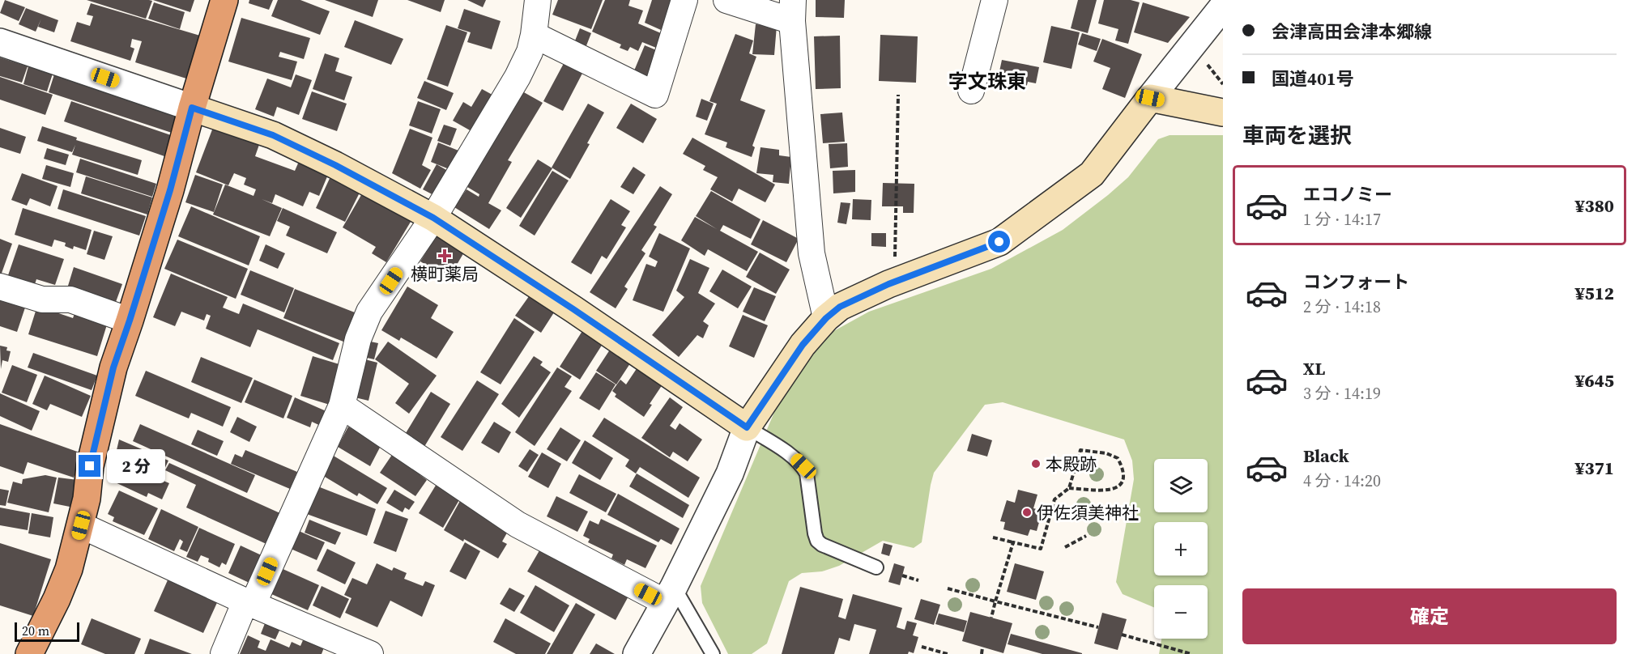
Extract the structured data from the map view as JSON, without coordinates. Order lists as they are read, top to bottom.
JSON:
{
  "districts": ["字文珠東"],
  "places": {
    "health": ["横町薬局"],
    "other": ["本殿跡", "伊佐須美神社"]
  },
  "scale_bar": "20 m",
  "page": {
    "banner": ["会津高田会津本郷線", "国道401号"],
    "heading": "車両を選択",
    "list": [
      {
        "name": "エコノミー",
        "note": "1 分 · 14:17",
        "value": "¥380"
      },
      {
        "name": "コンフォート",
        "note": "2 分 · 14:18",
        "value": "¥512"
      },
      {
        "name": "XL",
        "note": "3 分 · 14:19",
        "value": "¥645"
      },
      {
        "name": "Black",
        "note": "4 分 · 14:20",
        "value": "¥371"
      }
    ],
    "bubble": "2 分",
    "map_buttons": ["+", "−"],
    "buttons": "確定",
    "scale": "20 m"
  }
}
